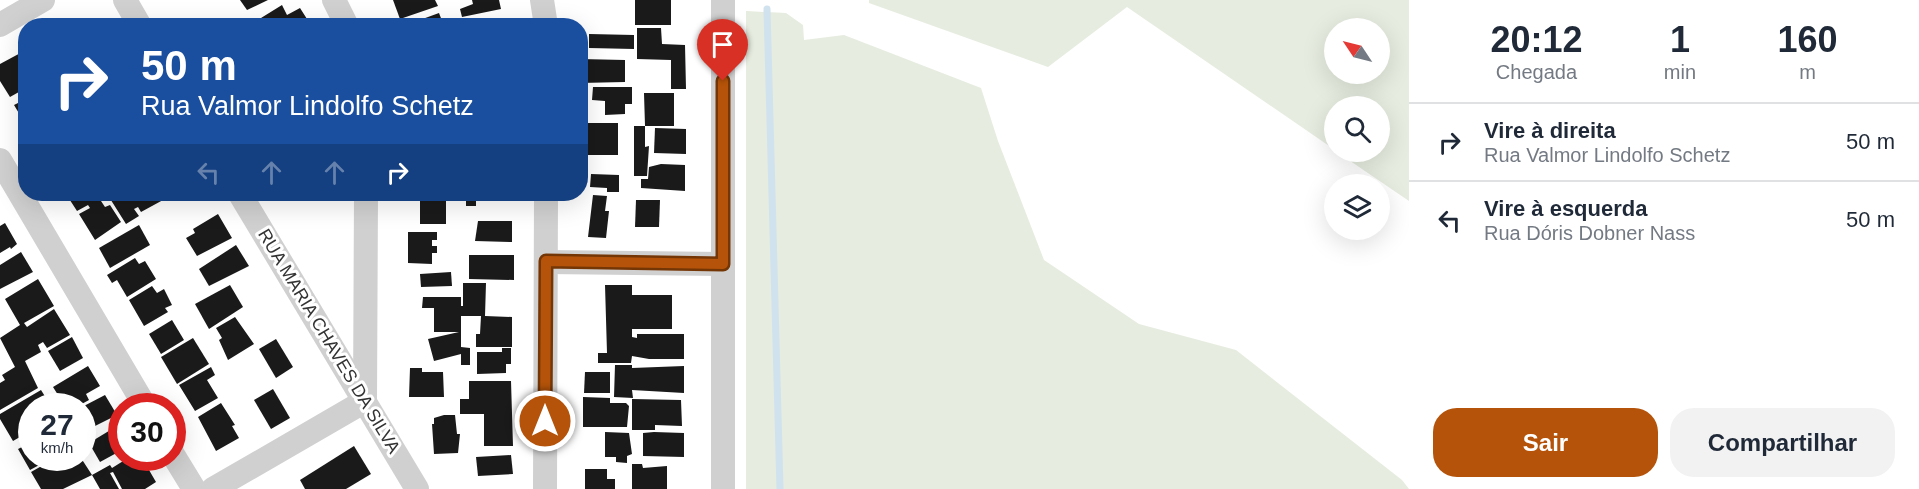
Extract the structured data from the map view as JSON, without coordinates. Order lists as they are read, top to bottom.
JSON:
{
  "streets": {
    "street": ["RUA MARIA CHAVES DA SILVA"]
  },
  "north": "top left",
  "page": {
    "eta": [
      "20:12",
      "Chegada",
      "1",
      "min",
      "160",
      "m"
    ],
    "turn": ["50 m", "Rua Valmor Lindolfo Schetz"],
    "list": [
      {
        "name": "Vire à direita",
        "note": "Rua Valmor Lindolfo Schetz",
        "value": "50 m"
      },
      {
        "name": "Vire à esquerda",
        "note": "Rua Dóris Dobner Nass",
        "value": "50 m"
      }
    ],
    "speed": "27 km/h",
    "limit": "30",
    "buttons": ["Sair", "Compartilhar"]
  }
}
